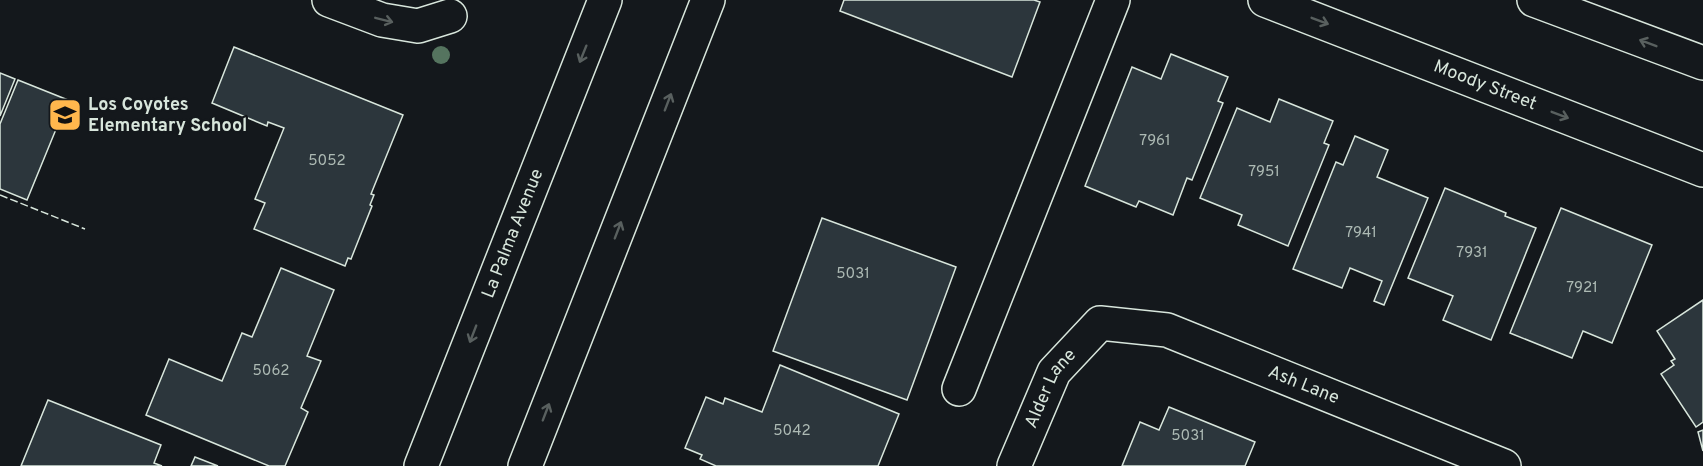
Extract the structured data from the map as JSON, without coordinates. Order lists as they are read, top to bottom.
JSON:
{
  "streets": {
    "main road": [
      "Moody Street",
      "La Palma Avenue",
      "Ash Lane",
      "Alder Lane"
    ]
  },
  "crossings": [
    ["Ash Lane", "Alder Lane"]
  ],
  "places": {
    "school or university": ["Los Coyotes Elementary School"]
  },
  "house_numbers": [
    "7961",
    "5052",
    "7951",
    "7941",
    "7931",
    "5031",
    "7921",
    "5062",
    "5042",
    "5031"
  ]
}
